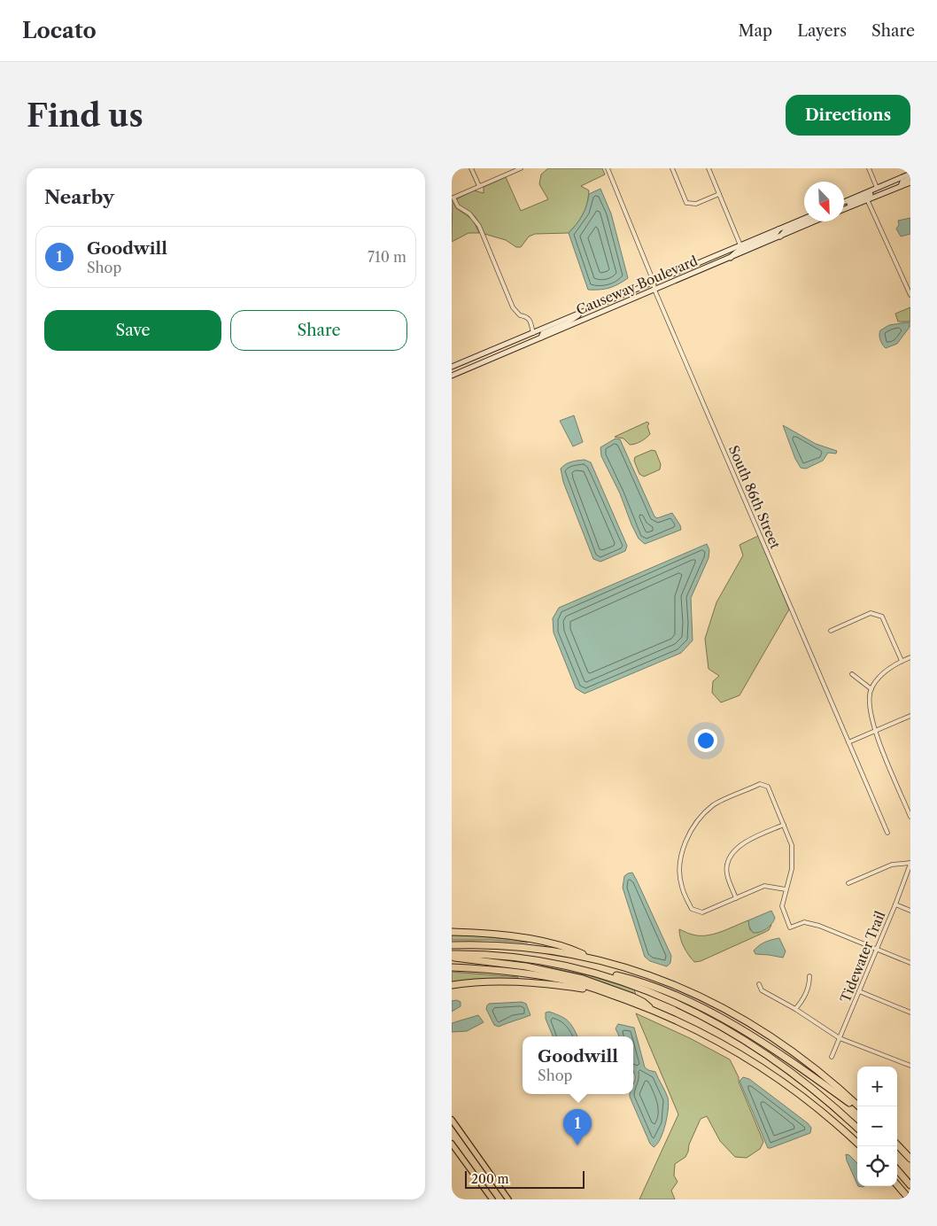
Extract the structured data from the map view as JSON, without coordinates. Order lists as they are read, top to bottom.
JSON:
{
  "streets": {
    "main road": ["Causeway Boulevard"],
    "street": ["South 86th Street", "Tidewater Trail"]
  },
  "crossings": [
    ["Causeway Boulevard", "South 86th Street"]
  ],
  "scale_bar": "200 m",
  "north": "bottom right",
  "page": {
    "header": "Locato",
    "nav": ["Map", "Layers", "Share"],
    "buttons": [
      "Directions",
      ["Save", "Share"]
    ],
    "title": "Find us",
    "heading": "Nearby",
    "list": [
      {
        "mark": "1",
        "name": "Goodwill",
        "note": "Shop",
        "value": "710 m"
      }
    ],
    "popup": ["Goodwill", "Shop"],
    "map_buttons": ["+", "−"],
    "pins": "1",
    "scale": "200 m"
  }
}
